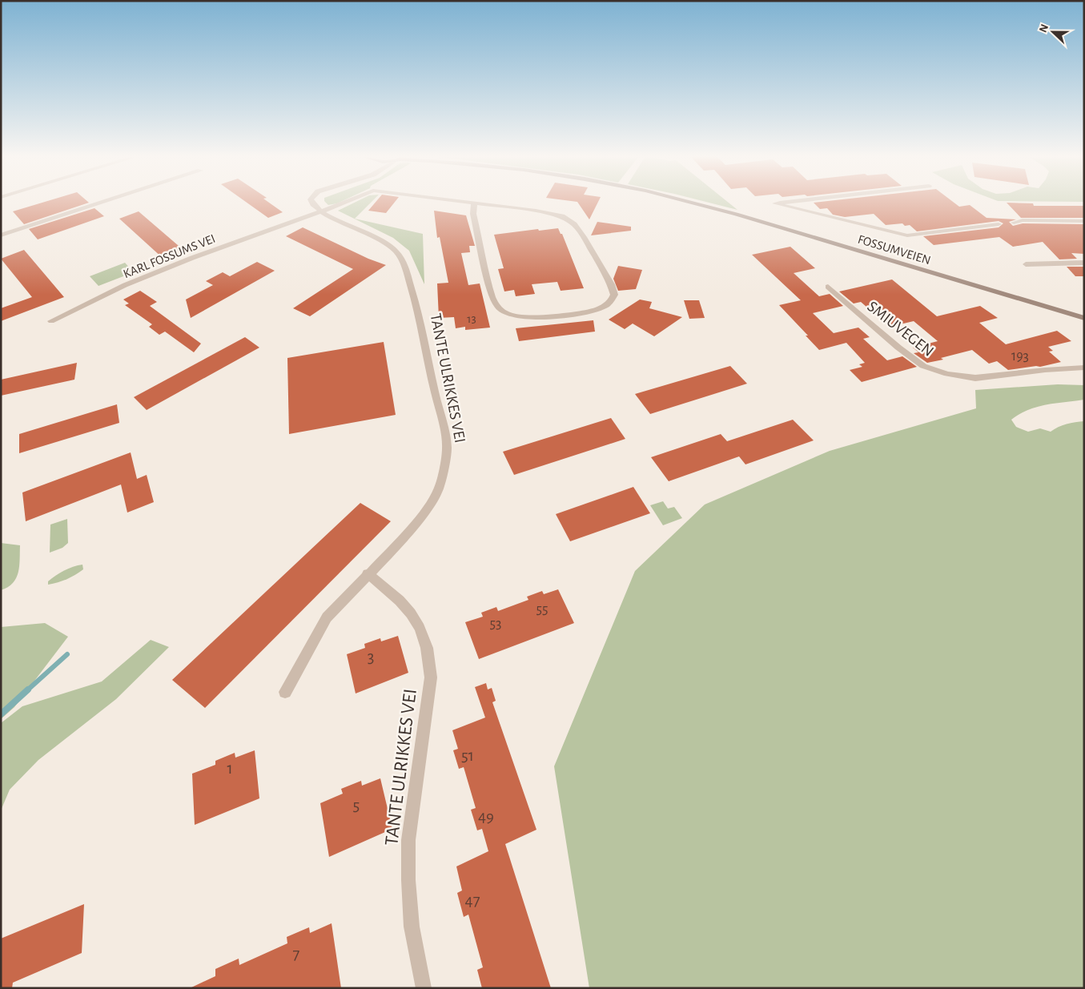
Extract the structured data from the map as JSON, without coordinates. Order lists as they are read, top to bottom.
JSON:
{
  "streets": {
    "street": [
      "FOSSUMVEIEN",
      "KARL FOSSUMS VEI",
      "SMIUVEGEN",
      "TANTE ULRIKKES VEI"
    ]
  },
  "crossings": [
    ["KARL FOSSUMS VEI", "TANTE ULRIKKES VEI"]
  ],
  "house_numbers": [
    "13",
    "193",
    "55",
    "53",
    "3",
    "51",
    "1",
    "5",
    "49",
    "47",
    "7"
  ],
  "north": "left"
}
